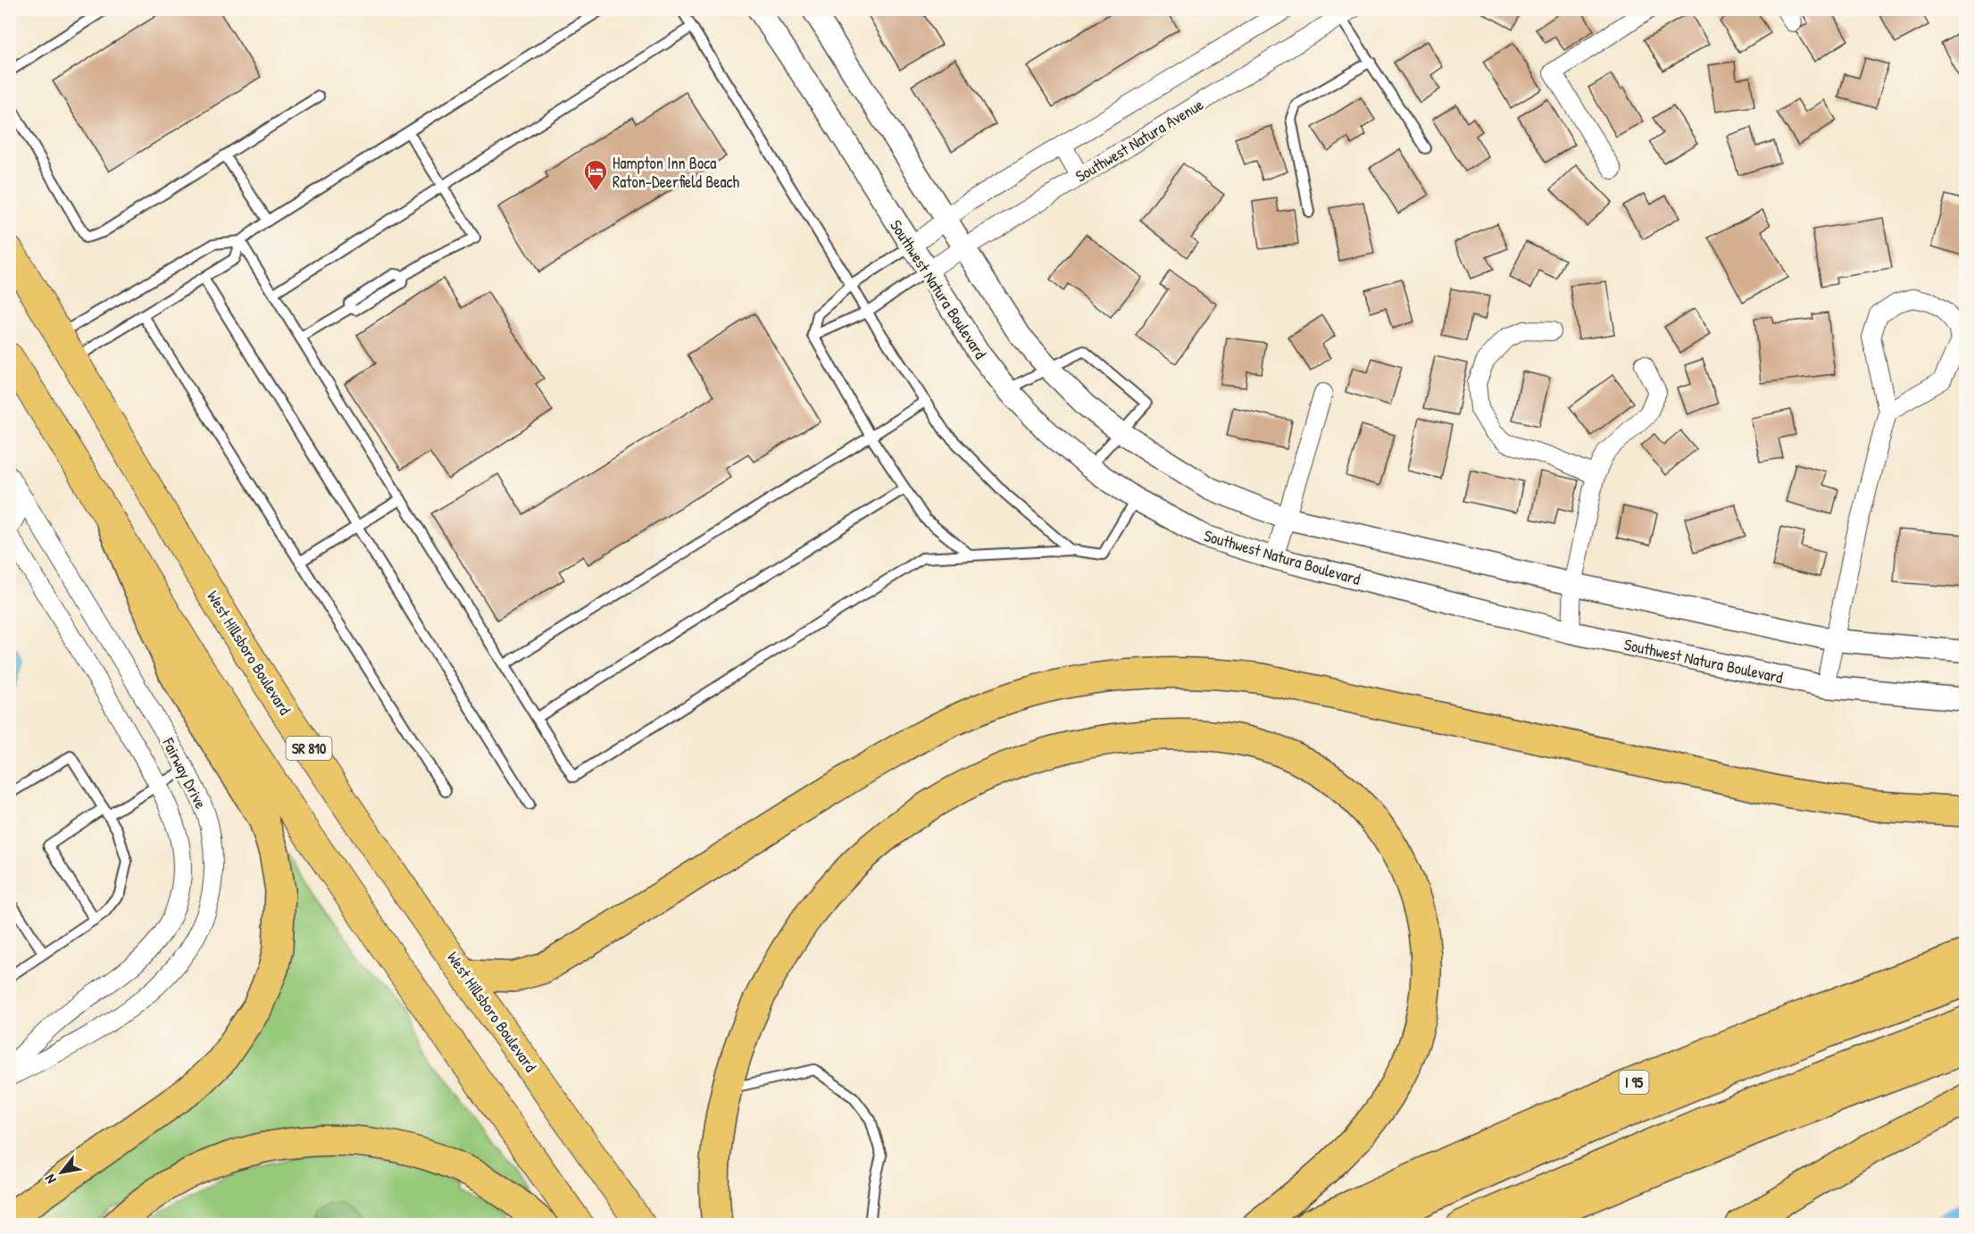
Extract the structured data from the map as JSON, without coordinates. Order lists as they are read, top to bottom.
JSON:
{
  "streets": {
    "highway": ["I 95"],
    "main road": ["West Hillsboro Boulevard", "SR 810"],
    "street": ["Southwest Natura Avenue", "Southwest Natura Boulevard", "Fairway Drive"]
  },
  "crossings": [
    ["Southwest Natura Avenue", "Southwest Natura Boulevard"]
  ],
  "places": {
    "hotel": ["Hampton Inn Boca Raton-Deerfield Beach"]
  },
  "north": "bottom left"
}
